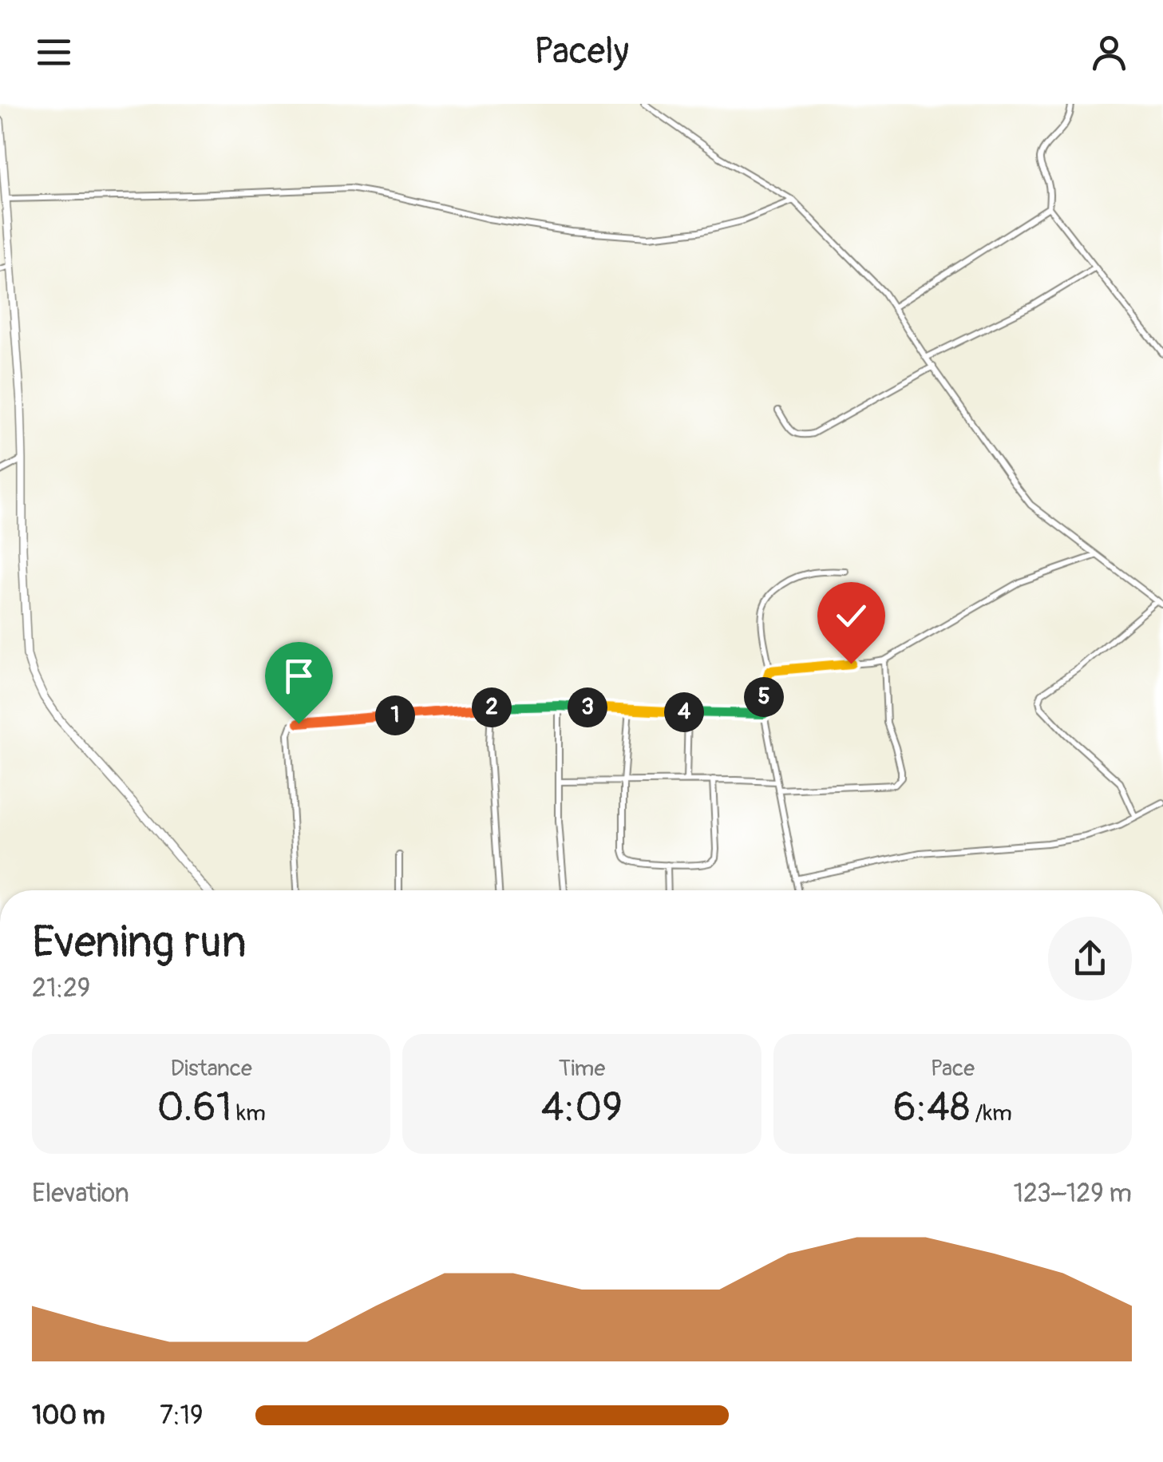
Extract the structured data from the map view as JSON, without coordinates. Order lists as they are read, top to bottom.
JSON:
{
  "page": {
    "header": "Pacely",
    "pins": [
      "5",
      "2",
      "3",
      "4",
      "1"
    ],
    "heading": ["Evening run", "21:29"],
    "stats": [
      ["Distance", "0.61 km"],
      ["Time", "4:09"],
      ["Pace", "6:48 /km"]
    ],
    "chart": ["Elevation", "123–129 m"],
    "list": [
      {
        "name": "100 m",
        "note": "7:19"
      }
    ]
  }
}
